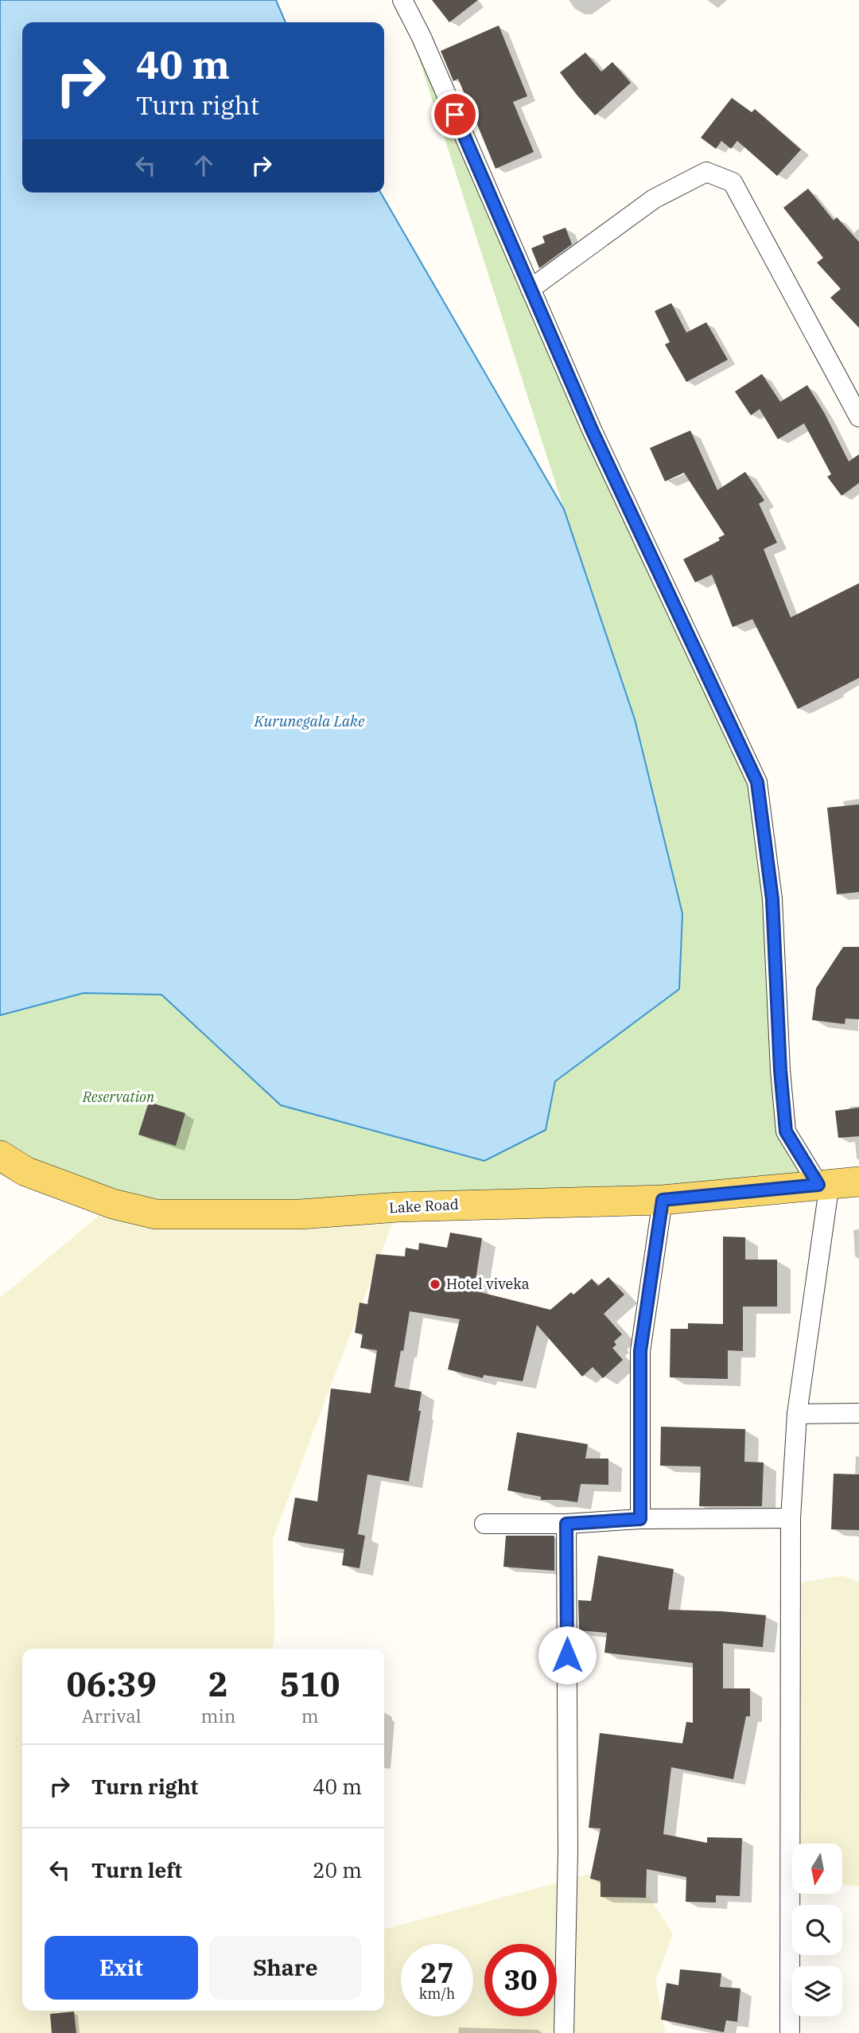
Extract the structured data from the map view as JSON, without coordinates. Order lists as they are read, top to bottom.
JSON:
{
  "streets": {
    "main road": ["Lake Road"]
  },
  "water": ["Kurunegala Lake"],
  "parks": ["Reservation"],
  "places": ["Hotel viveka"],
  "north": "bottom",
  "page": {
    "turn": ["40 m", "Turn right"],
    "eta": [
      "06:39",
      "Arrival",
      "2",
      "min",
      "510",
      "m"
    ],
    "list": [
      {
        "name": "Turn right",
        "value": "40 m"
      },
      {
        "name": "Turn left",
        "value": "20 m"
      }
    ],
    "buttons": ["Exit", "Share"],
    "speed": "27 km/h",
    "limit": "30"
  }
}
